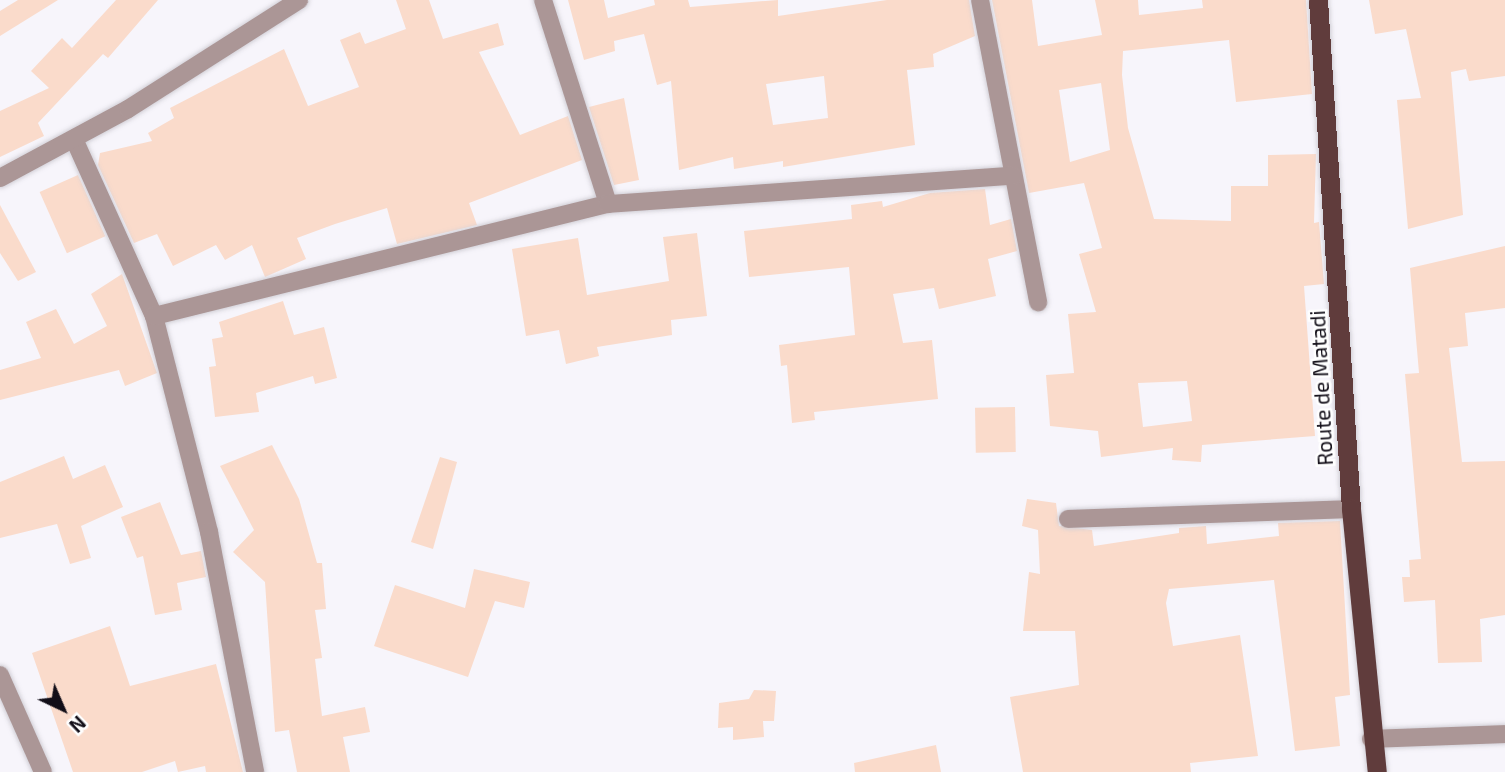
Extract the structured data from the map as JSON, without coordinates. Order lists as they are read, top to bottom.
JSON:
{
  "streets": {
    "highway": ["Route de Matadi"]
  },
  "north": "bottom right"
}
